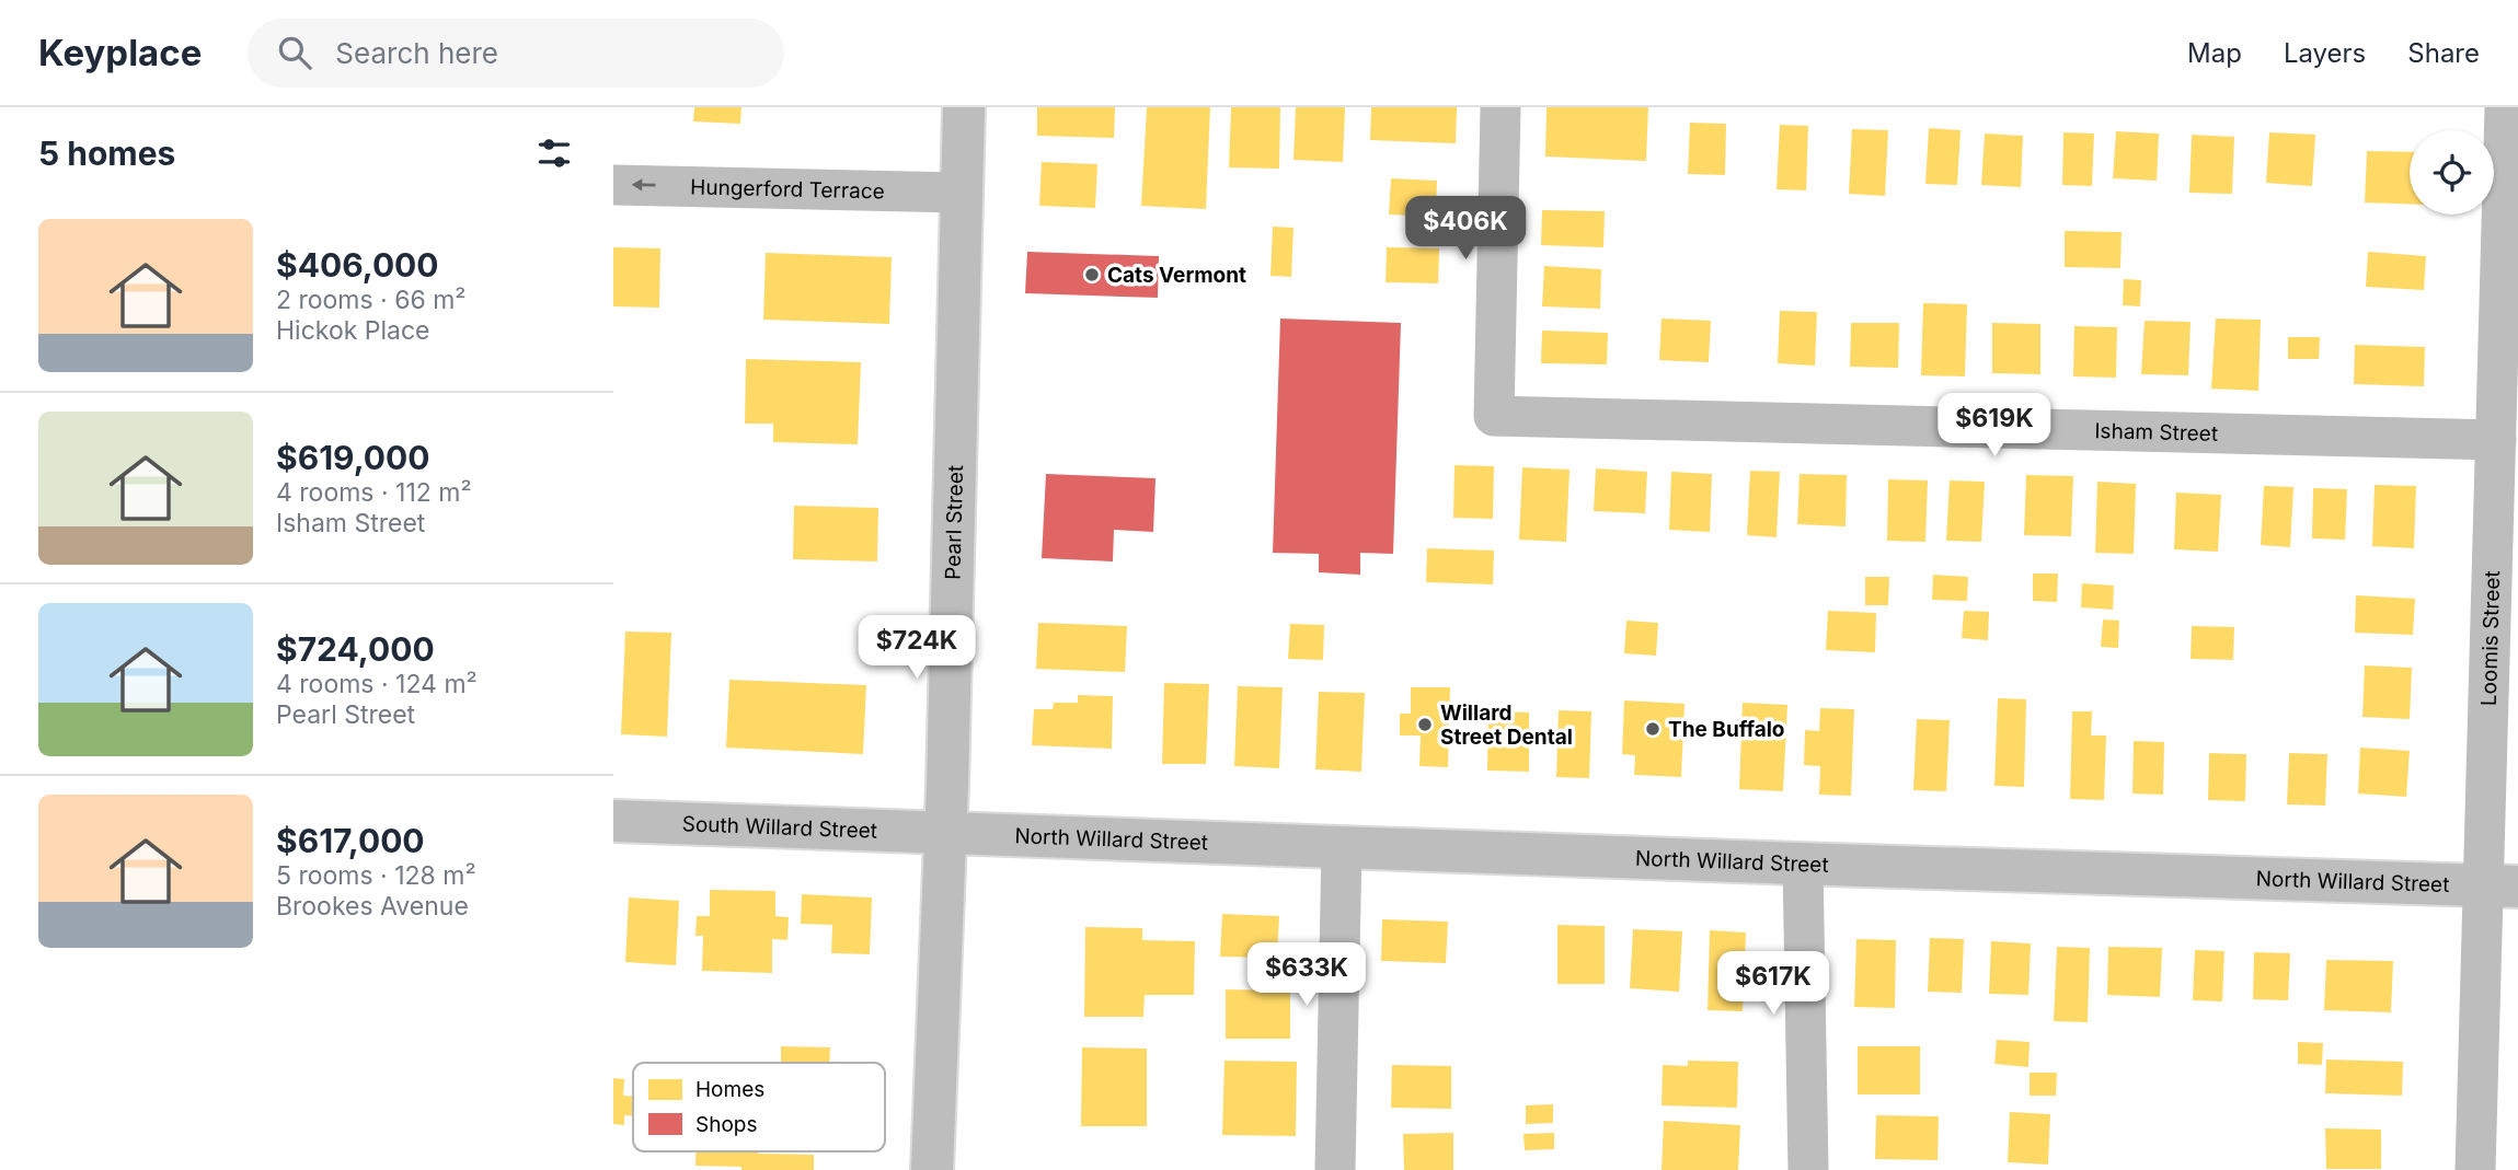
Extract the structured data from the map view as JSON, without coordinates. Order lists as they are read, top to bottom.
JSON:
{
  "streets": {
    "main road": ["Pearl Street", "South Willard Street", "North Willard Street"],
    "street": ["Hungerford Terrace", "Isham Street", "Loomis Street"]
  },
  "crossings": [
    ["Hungerford Terrace", "Pearl Street"],
    ["Isham Street", "Loomis Street"],
    ["Pearl Street", "South Willard Street"],
    ["Pearl Street", "North Willard Street"],
    ["Loomis Street", "North Willard Street"],
    ["South Willard Street", "North Willard Street"]
  ],
  "one_way": ["Hungerford Terrace"],
  "places": ["Cats Vermont", "Willard Street Dental", "The Buffalo"],
  "legend": ["Homes", "Shops"],
  "page": {
    "header": "Keyplace",
    "search": "Search here",
    "nav": ["Map", "Layers", "Share"],
    "heading": "5 homes",
    "price": [
      "$406K",
      "$619K",
      "$724K",
      "$633K",
      "$617K"
    ],
    "list": [
      {
        "name": "$406,000",
        "note": "2 rooms · 66 m² · Hickok Place"
      },
      {
        "name": "$619,000",
        "note": "4 rooms · 112 m² · Isham Street"
      },
      {
        "name": "$724,000",
        "note": "4 rooms · 124 m² · Pearl Street"
      },
      {
        "name": "$617,000",
        "note": "5 rooms · 128 m² · Brookes Avenue"
      }
    ]
  }
}
